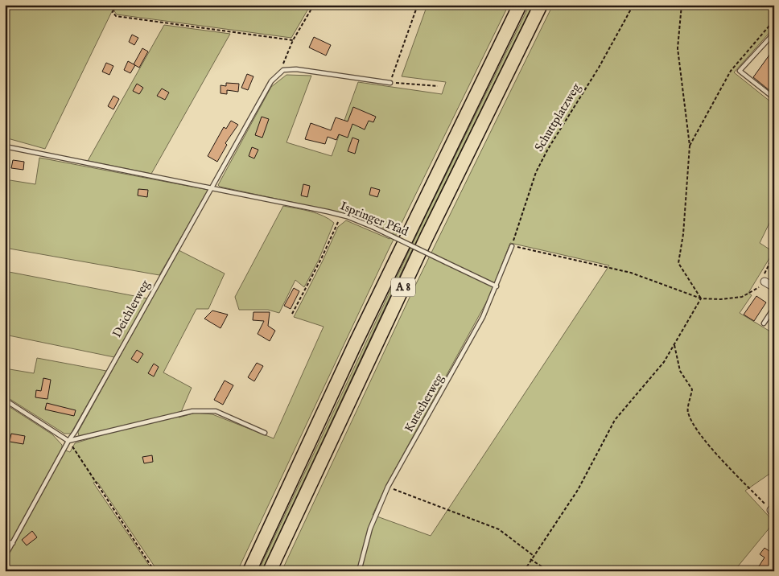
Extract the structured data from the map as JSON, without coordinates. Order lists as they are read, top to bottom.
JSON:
{
  "streets": {
    "highway": ["A 8"],
    "lane": ["Ispringer Pfad", "Deichlerweg", "Kutscherweg"],
    "path": ["Schuttplatzweg"]
  },
  "crossings": [
    ["Schuttplatzweg", "Kutscherweg"],
    ["Ispringer Pfad", "Deichlerweg"],
    ["Ispringer Pfad", "Kutscherweg"]
  ]
}
